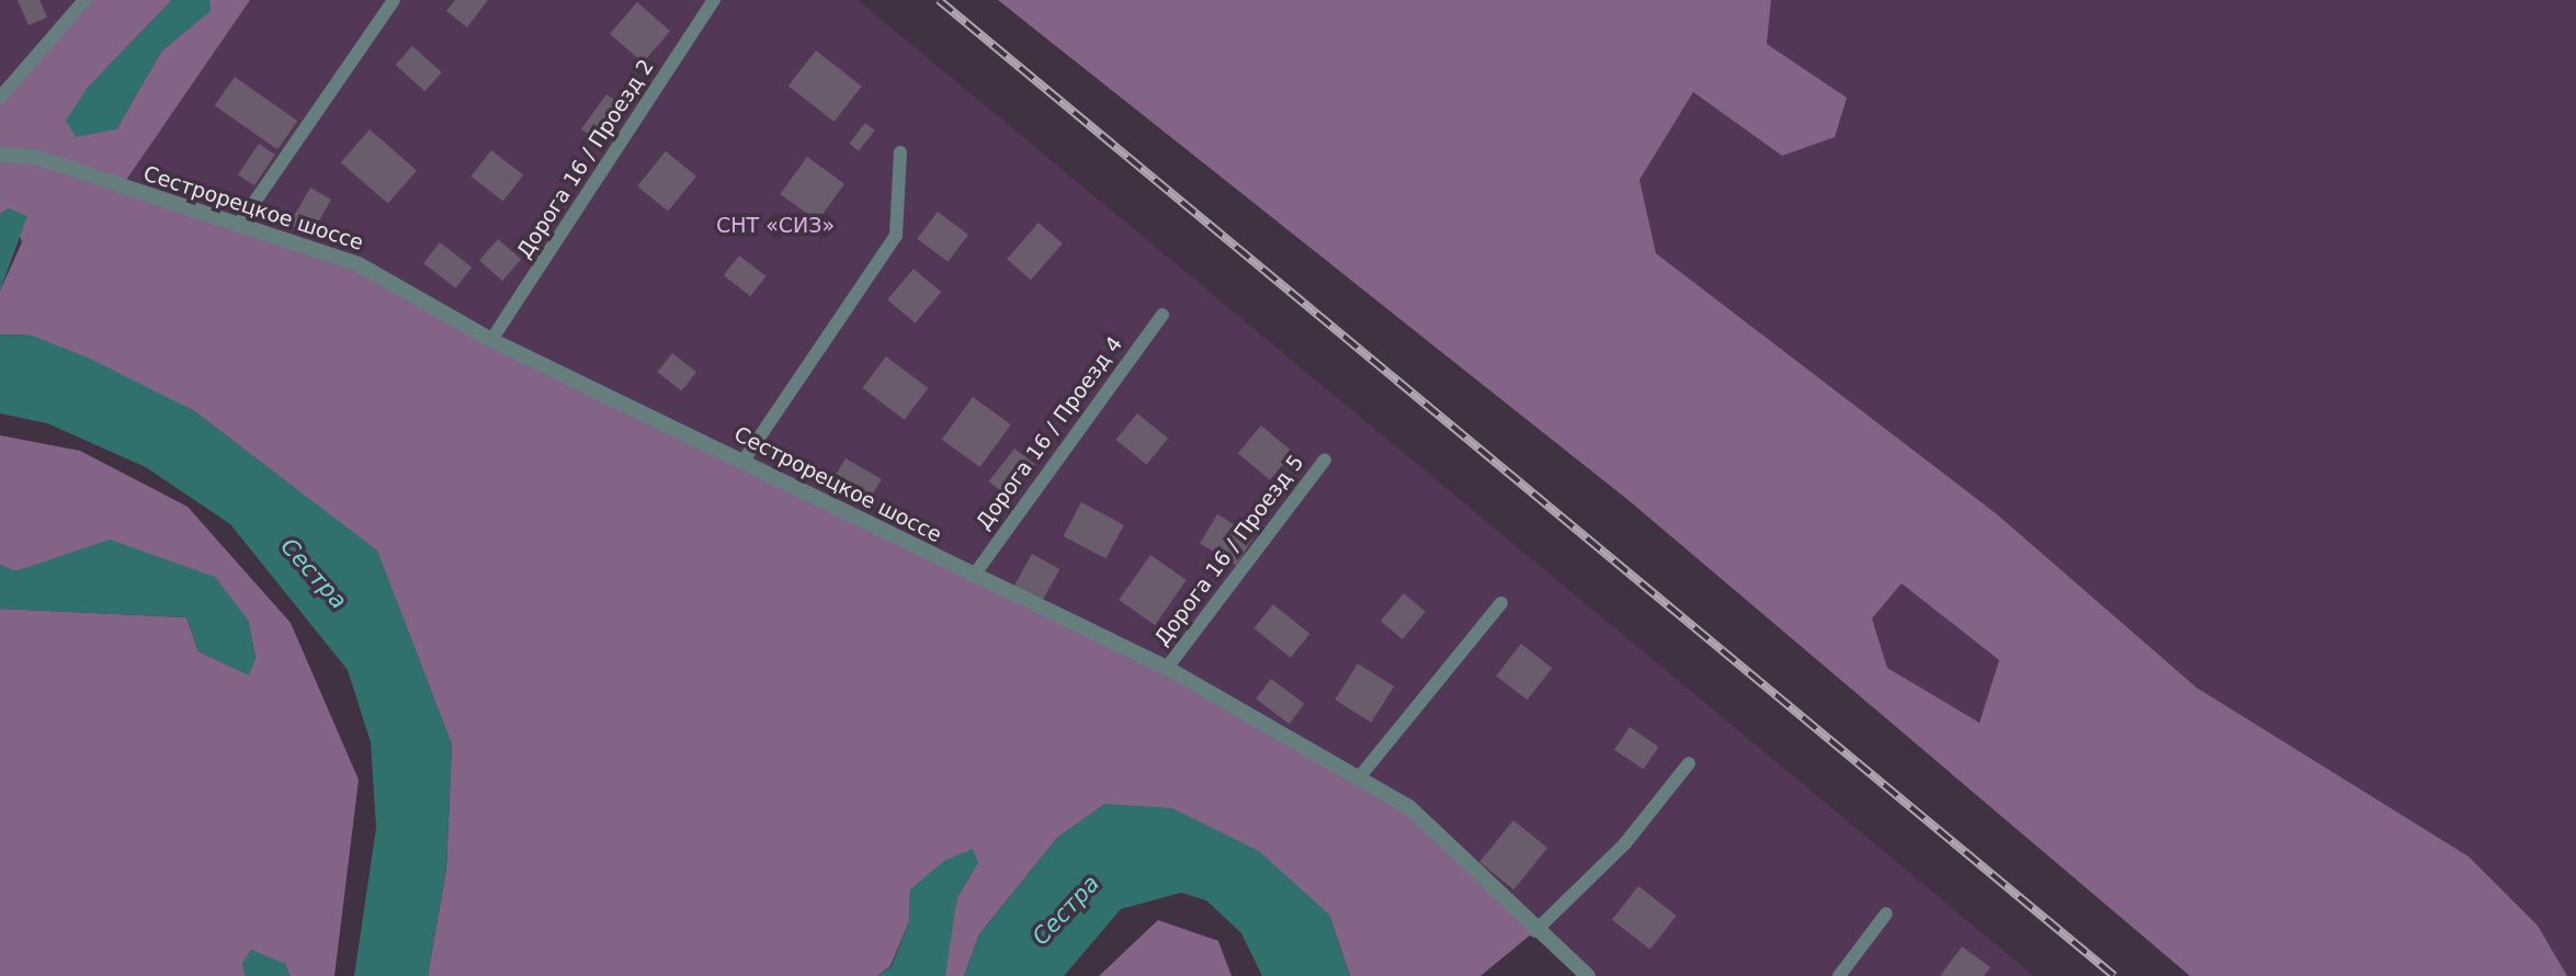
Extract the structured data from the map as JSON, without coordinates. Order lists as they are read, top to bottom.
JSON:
{
  "streets": {
    "street": ["Сестрорецкое шоссе"],
    "lane": ["Дорога 16 / Проезд 2", "Дорога 16 / Проезд 4", "Дорога 16 / Проезд 5"]
  },
  "crossings": [
    ["Дорога 16 / Проезд 2", "Сестрорецкое шоссе"],
    ["Сестрорецкое шоссе", "Дорога 16 / Проезд 4"],
    ["Сестрорецкое шоссе", "Дорога 16 / Проезд 5"]
  ],
  "water": ["Сестра"],
  "parks": ["СНТ «СИЗ»"]
}
